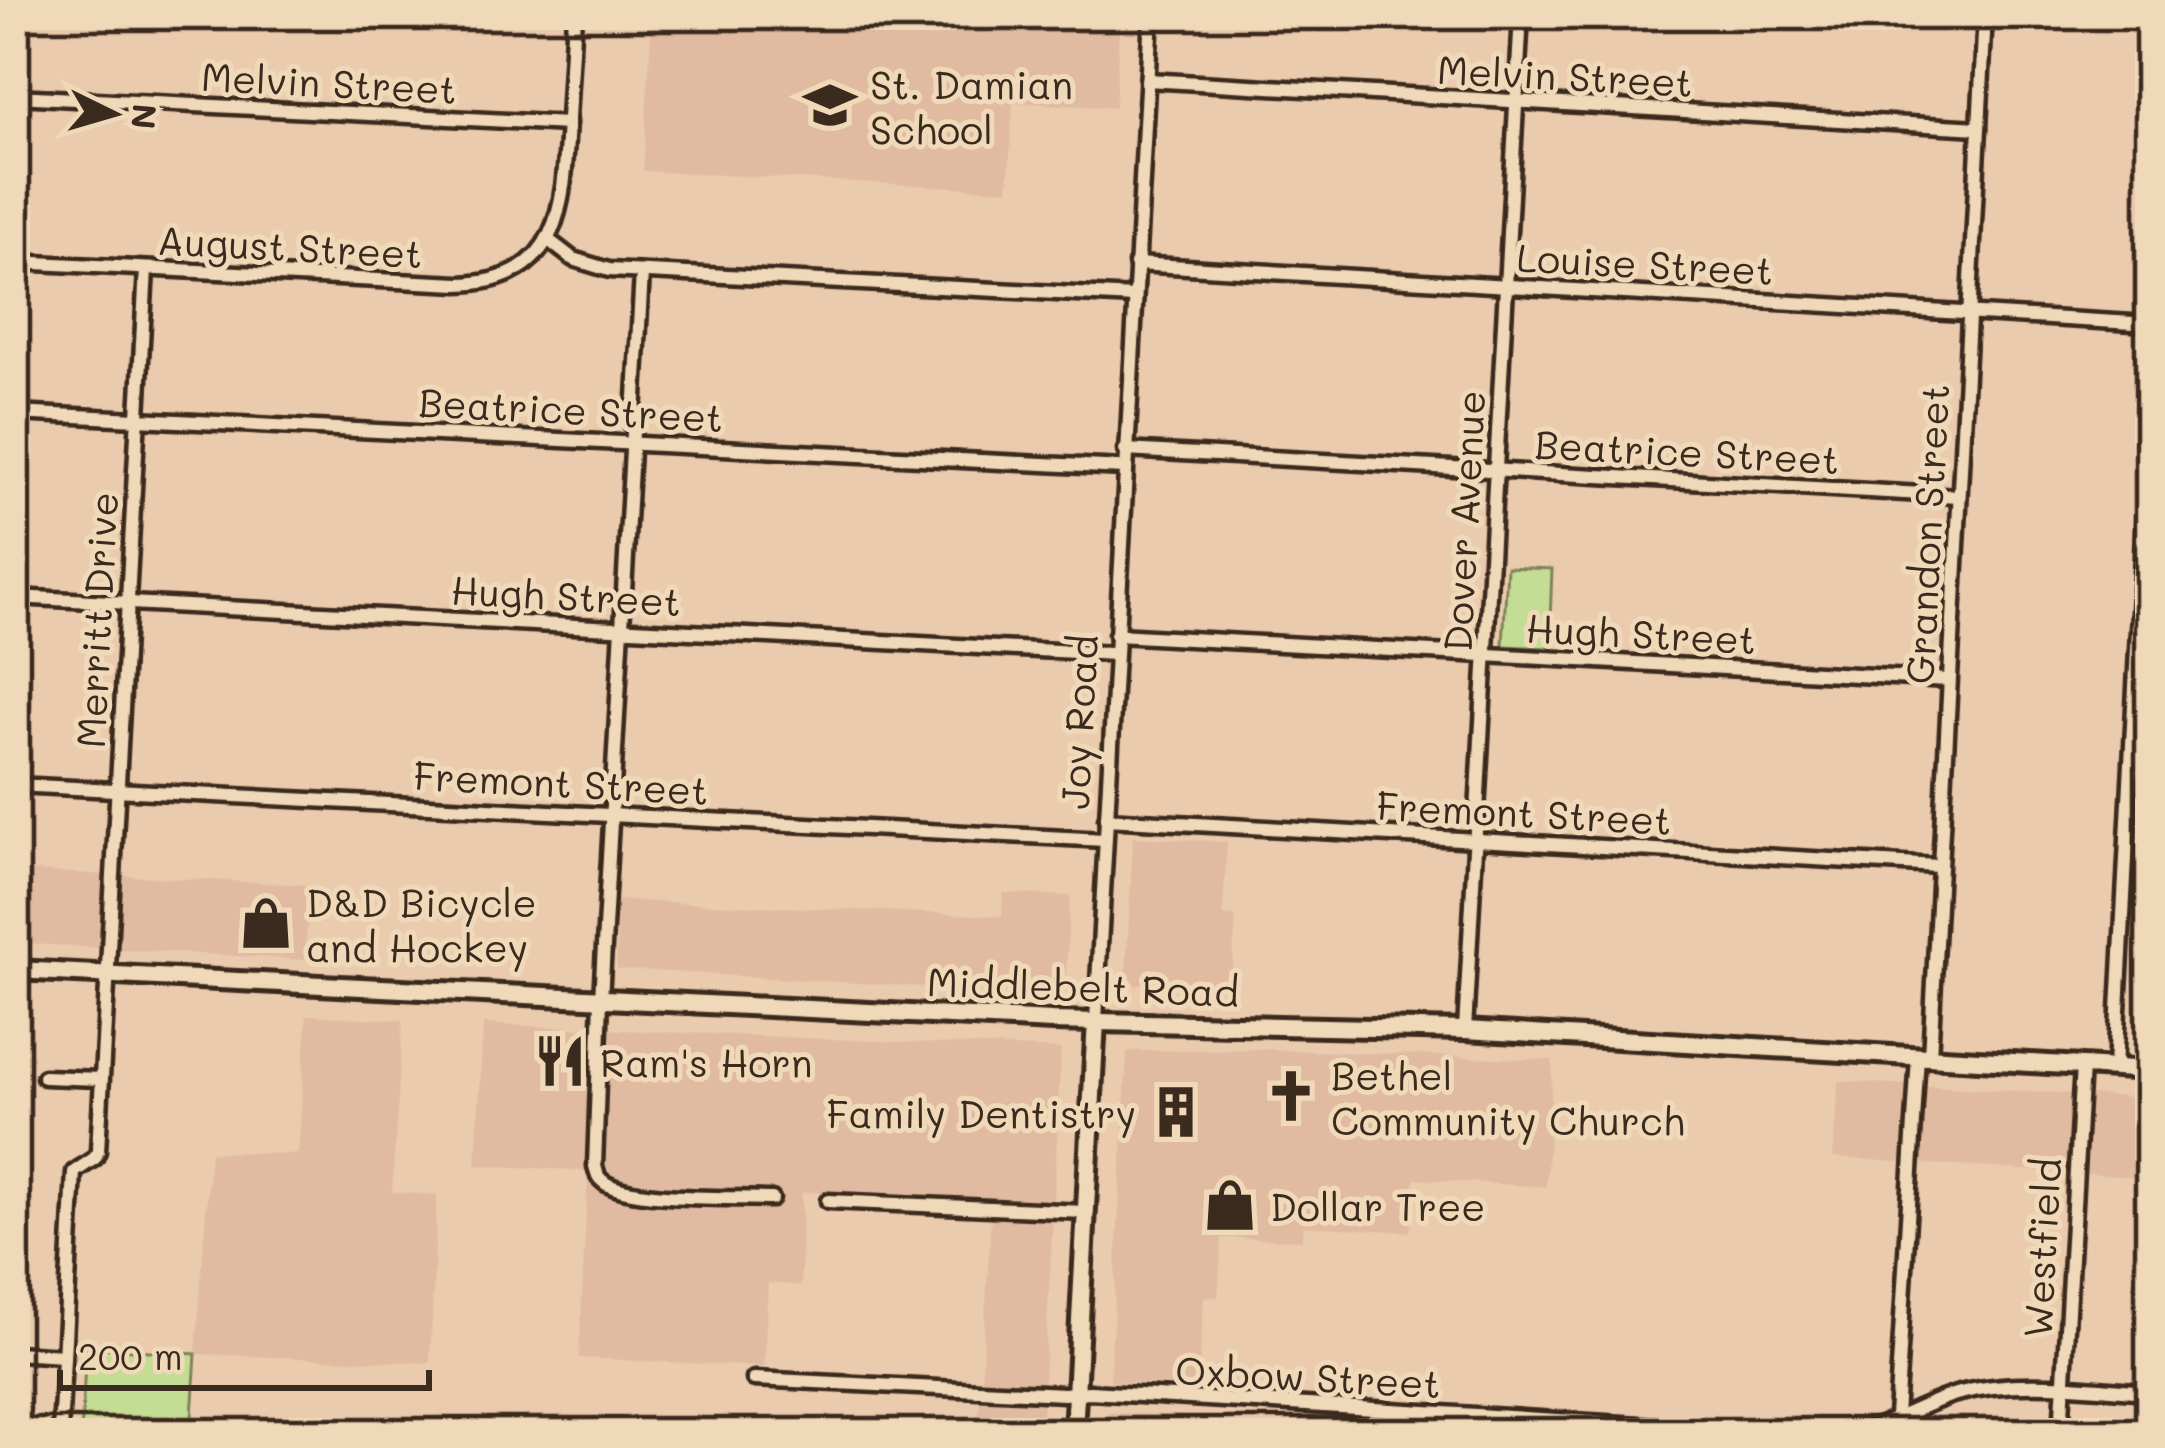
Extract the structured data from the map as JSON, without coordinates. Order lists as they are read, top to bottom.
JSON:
{
  "streets": {
    "main road": ["Joy Road", "Middlebelt Road"],
    "street": [
      "Melvin Street",
      "August Street",
      "Louise Street",
      "Beatrice Street",
      "Dover Avenue",
      "Grandon Street",
      "Hugh Street",
      "Merritt Drive",
      "Fremont Street",
      "Westfield",
      "Oxbow Street"
    ]
  },
  "crossings": [
    ["Melvin Street", "Dover Avenue"],
    ["Melvin Street", "Grandon Street"],
    ["Melvin Street", "Joy Road"],
    ["August Street", "Merritt Drive"],
    ["Louise Street", "Dover Avenue"],
    ["Louise Street", "Grandon Street"],
    ["Louise Street", "Joy Road"],
    ["Beatrice Street", "Dover Avenue"],
    ["Beatrice Street", "Grandon Street"],
    ["Beatrice Street", "Merritt Drive"],
    ["Beatrice Street", "Joy Road"],
    ["Dover Avenue", "Hugh Street"],
    ["Dover Avenue", "Fremont Street"],
    ["Dover Avenue", "Middlebelt Road"],
    ["Grandon Street", "Hugh Street"],
    ["Grandon Street", "Fremont Street"],
    ["Grandon Street", "Middlebelt Road"],
    ["Hugh Street", "Merritt Drive"],
    ["Hugh Street", "Joy Road"],
    ["Merritt Drive", "Fremont Street"],
    ["Merritt Drive", "Middlebelt Road"],
    ["Joy Road", "Fremont Street"],
    ["Joy Road", "Middlebelt Road"],
    ["Joy Road", "Oxbow Street"],
    ["Middlebelt Road", "Westfield"]
  ],
  "places": {
    "school or university": ["St. Damian School"],
    "shop": ["D&D Bicycle and Hockey", "Dollar Tree"],
    "restaurant": ["Ram's Horn"],
    "church": ["Bethel Community Church"],
    "building": ["Family Dentistry"]
  },
  "scale_bar": "200 m",
  "north": "right"
}
